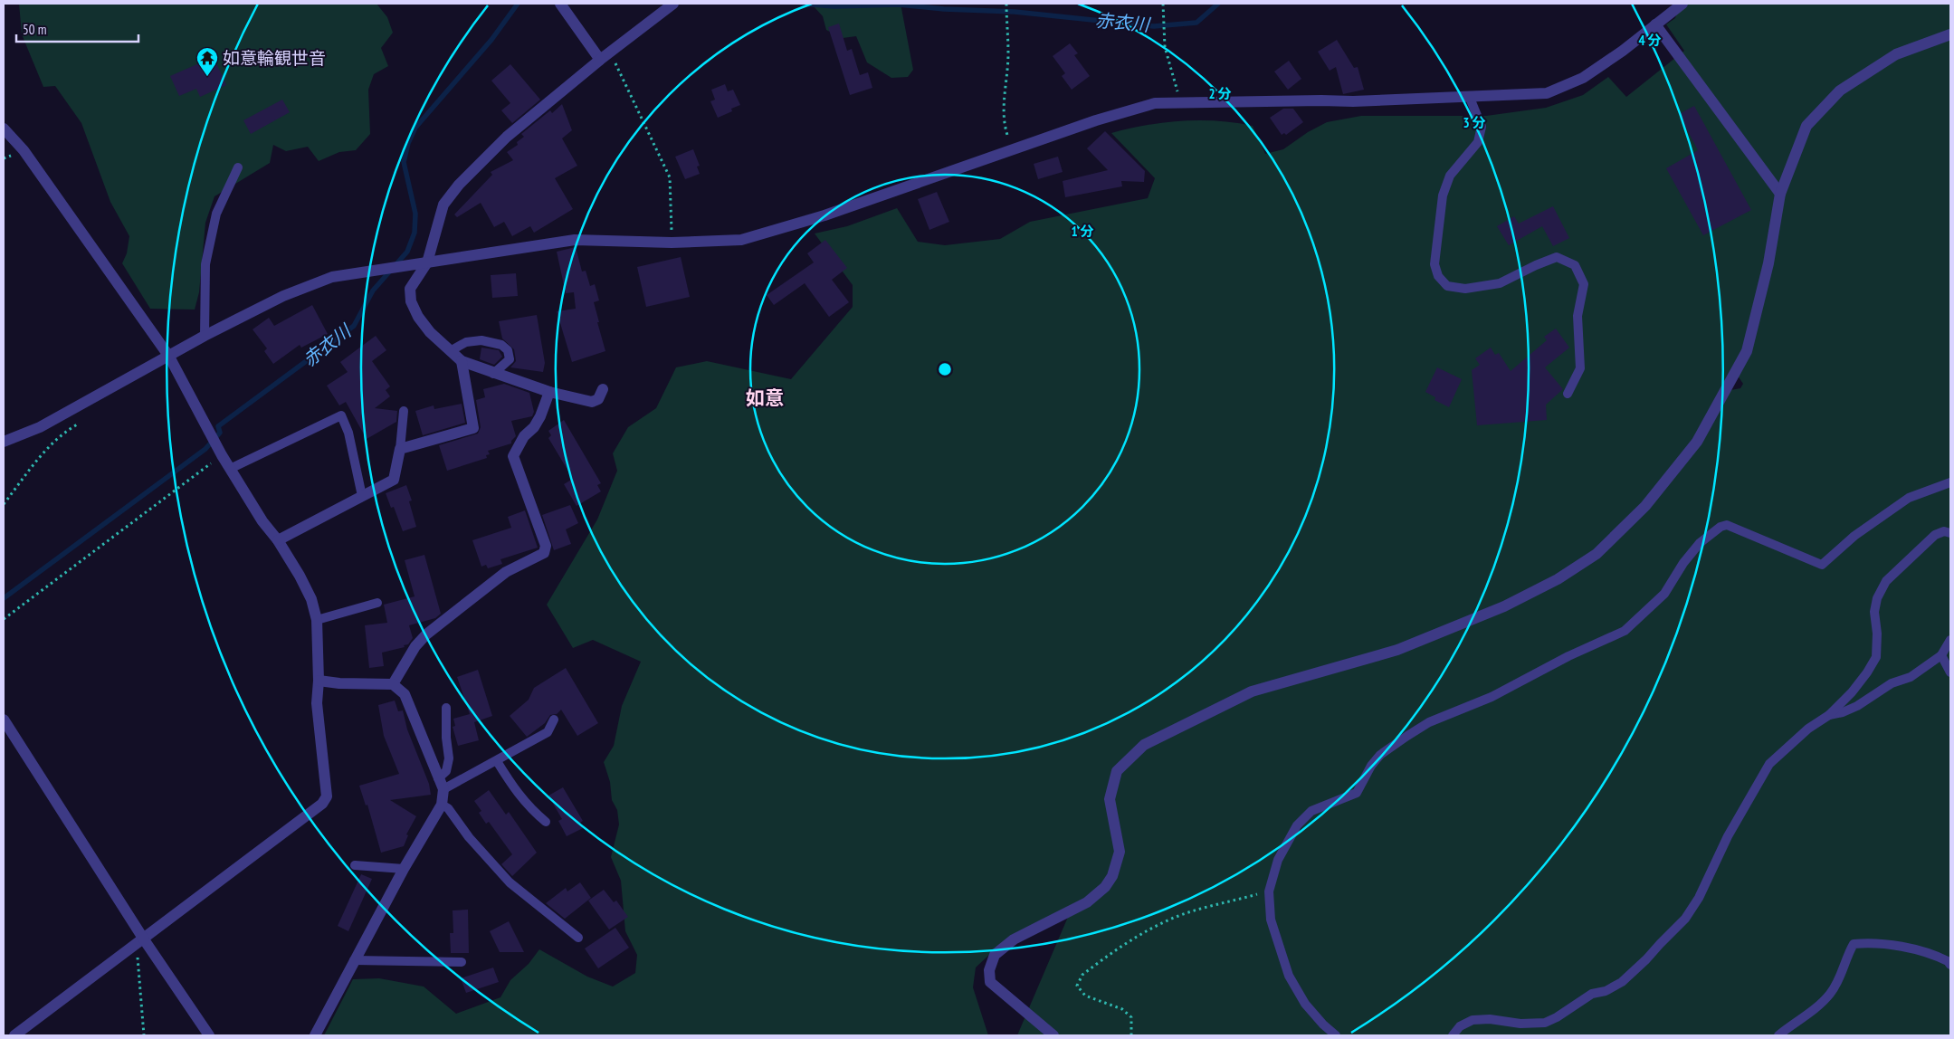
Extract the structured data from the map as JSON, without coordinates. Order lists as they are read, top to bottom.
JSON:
{
  "districts": ["如意"],
  "water": ["赤衣川"],
  "places": {
    "temple": ["如意輪観世音"]
  },
  "scale_bar": "50 m",
  "rings": [
    "4 分",
    "2 分",
    "3 分",
    "1 分"
  ]
}
